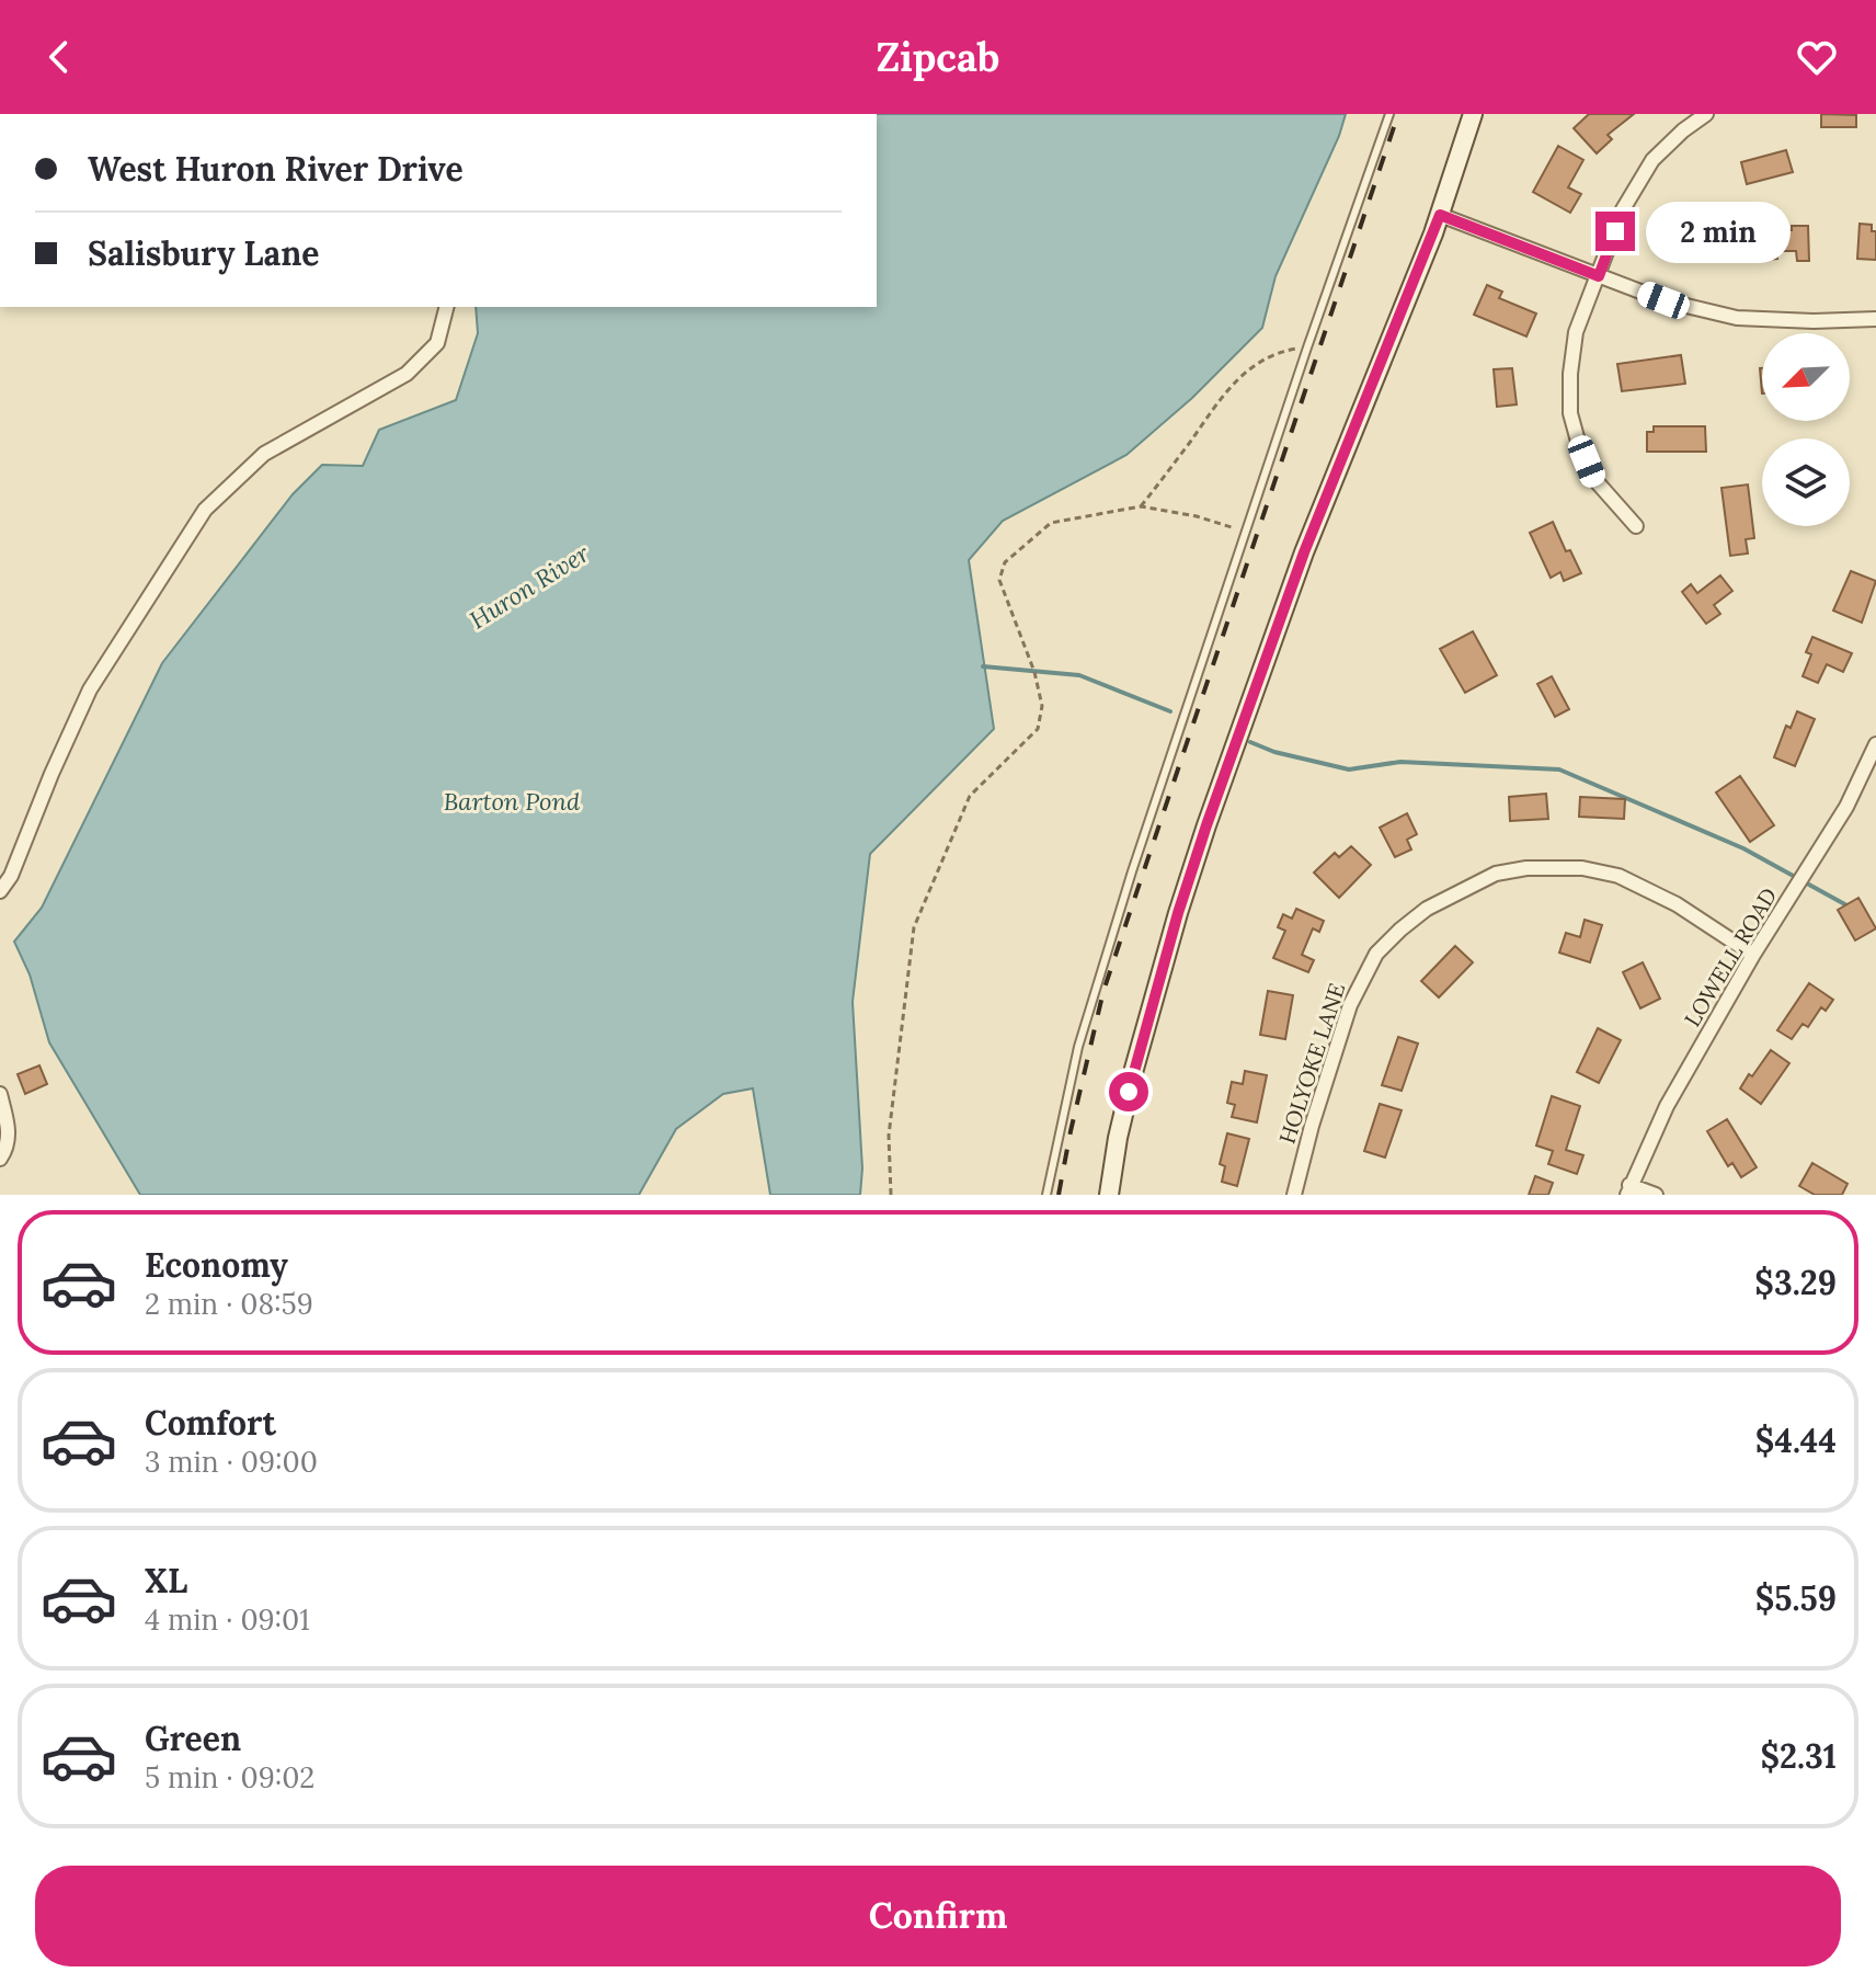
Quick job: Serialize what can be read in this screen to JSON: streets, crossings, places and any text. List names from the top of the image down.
{
  "streets": {
    "street": ["LOWELL ROAD", "HOLYOKE LANE"]
  },
  "crossings": [
    ["LOWELL ROAD", "HOLYOKE LANE"]
  ],
  "water": ["Huron River", "Barton Pond"],
  "north": "bottom left",
  "page": {
    "header": "Zipcab",
    "banner": ["West Huron River Drive", "Salisbury Lane"],
    "bubble": "2 min",
    "list": [
      {
        "name": "Economy",
        "note": "2 min · 08:59",
        "value": "$3.29"
      },
      {
        "name": "Comfort",
        "note": "3 min · 09:00",
        "value": "$4.44"
      },
      {
        "name": "XL",
        "note": "4 min · 09:01",
        "value": "$5.59"
      },
      {
        "name": "Green",
        "note": "5 min · 09:02",
        "value": "$2.31"
      }
    ],
    "buttons": "Confirm"
  }
}
